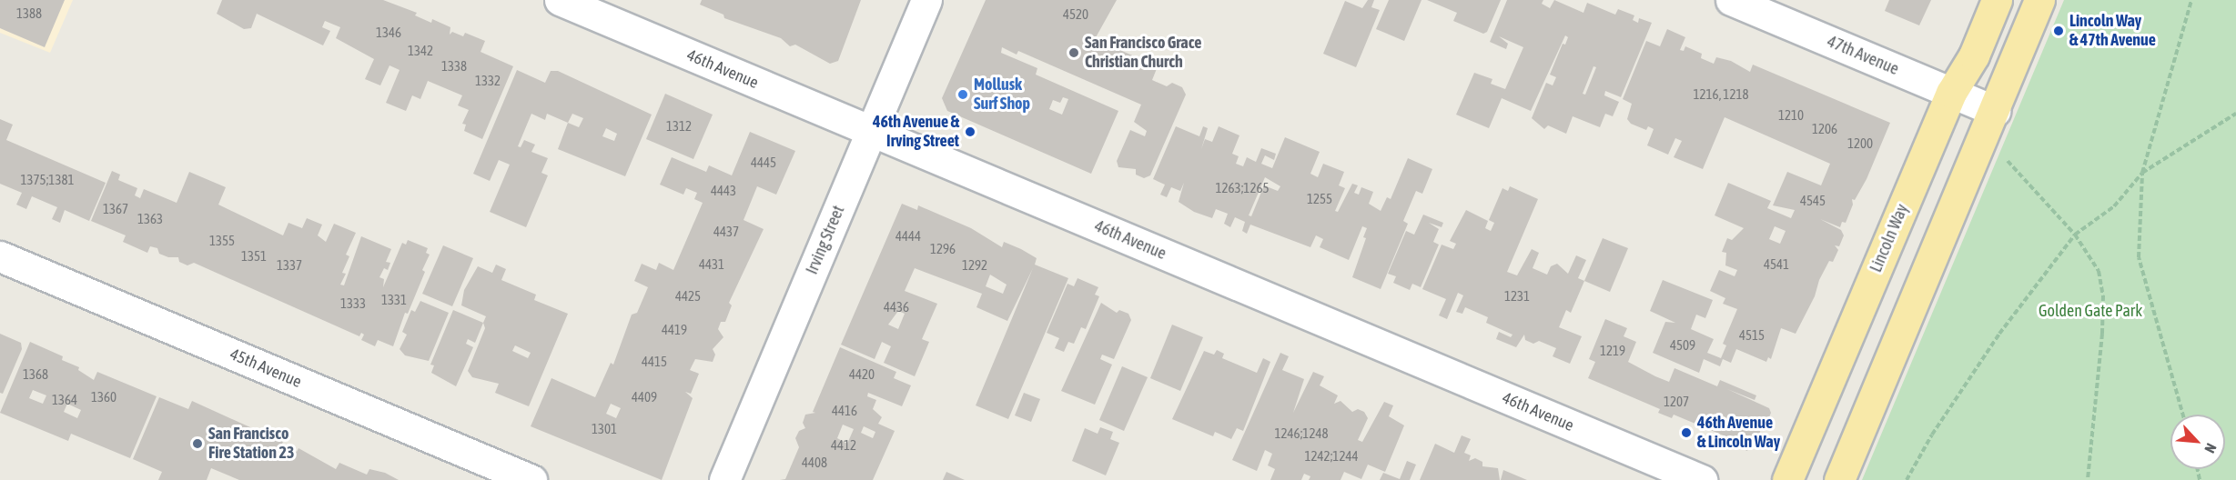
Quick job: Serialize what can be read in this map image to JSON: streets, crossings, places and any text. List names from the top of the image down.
{
  "streets": {
    "main road": ["Lincoln Way"],
    "street": [
      "47th Avenue",
      "46th Avenue",
      "Irving Street",
      "45th Avenue"
    ]
  },
  "crossings": [
    ["47th Avenue", "Lincoln Way"],
    ["46th Avenue", "Irving Street"]
  ],
  "parks": ["Golden Gate Park"],
  "places": [
    "Lincoln Way & 47th Avenue",
    "San Francisco Grace Christian Church",
    "Mollusk Surf Shop",
    "46th Avenue & Irving Street",
    "46th Avenue & Lincoln Way",
    "San Francisco Fire Station 23"
  ],
  "house_numbers": [
    "1388",
    "4520",
    "1346",
    "1342",
    "1338",
    "1332",
    "1216, 1218",
    "1210",
    "1312",
    "1206",
    "1200",
    "4445",
    "1375;1381",
    "1263;1265",
    "4443",
    "1255",
    "4545",
    "1367",
    "1363",
    "4437",
    "4444",
    "1355",
    "1296",
    "1351",
    "4431",
    "4541",
    "1337",
    "1292",
    "4425",
    "1231",
    "1331",
    "1333",
    "4436",
    "4419",
    "4515",
    "4509",
    "1219",
    "4415",
    "1368",
    "4420",
    "1360",
    "4409",
    "1364",
    "1207",
    "4416",
    "1301",
    "1246;1248",
    "4412",
    "1242;1244",
    "4408"
  ],
  "north": "bottom right"
}
